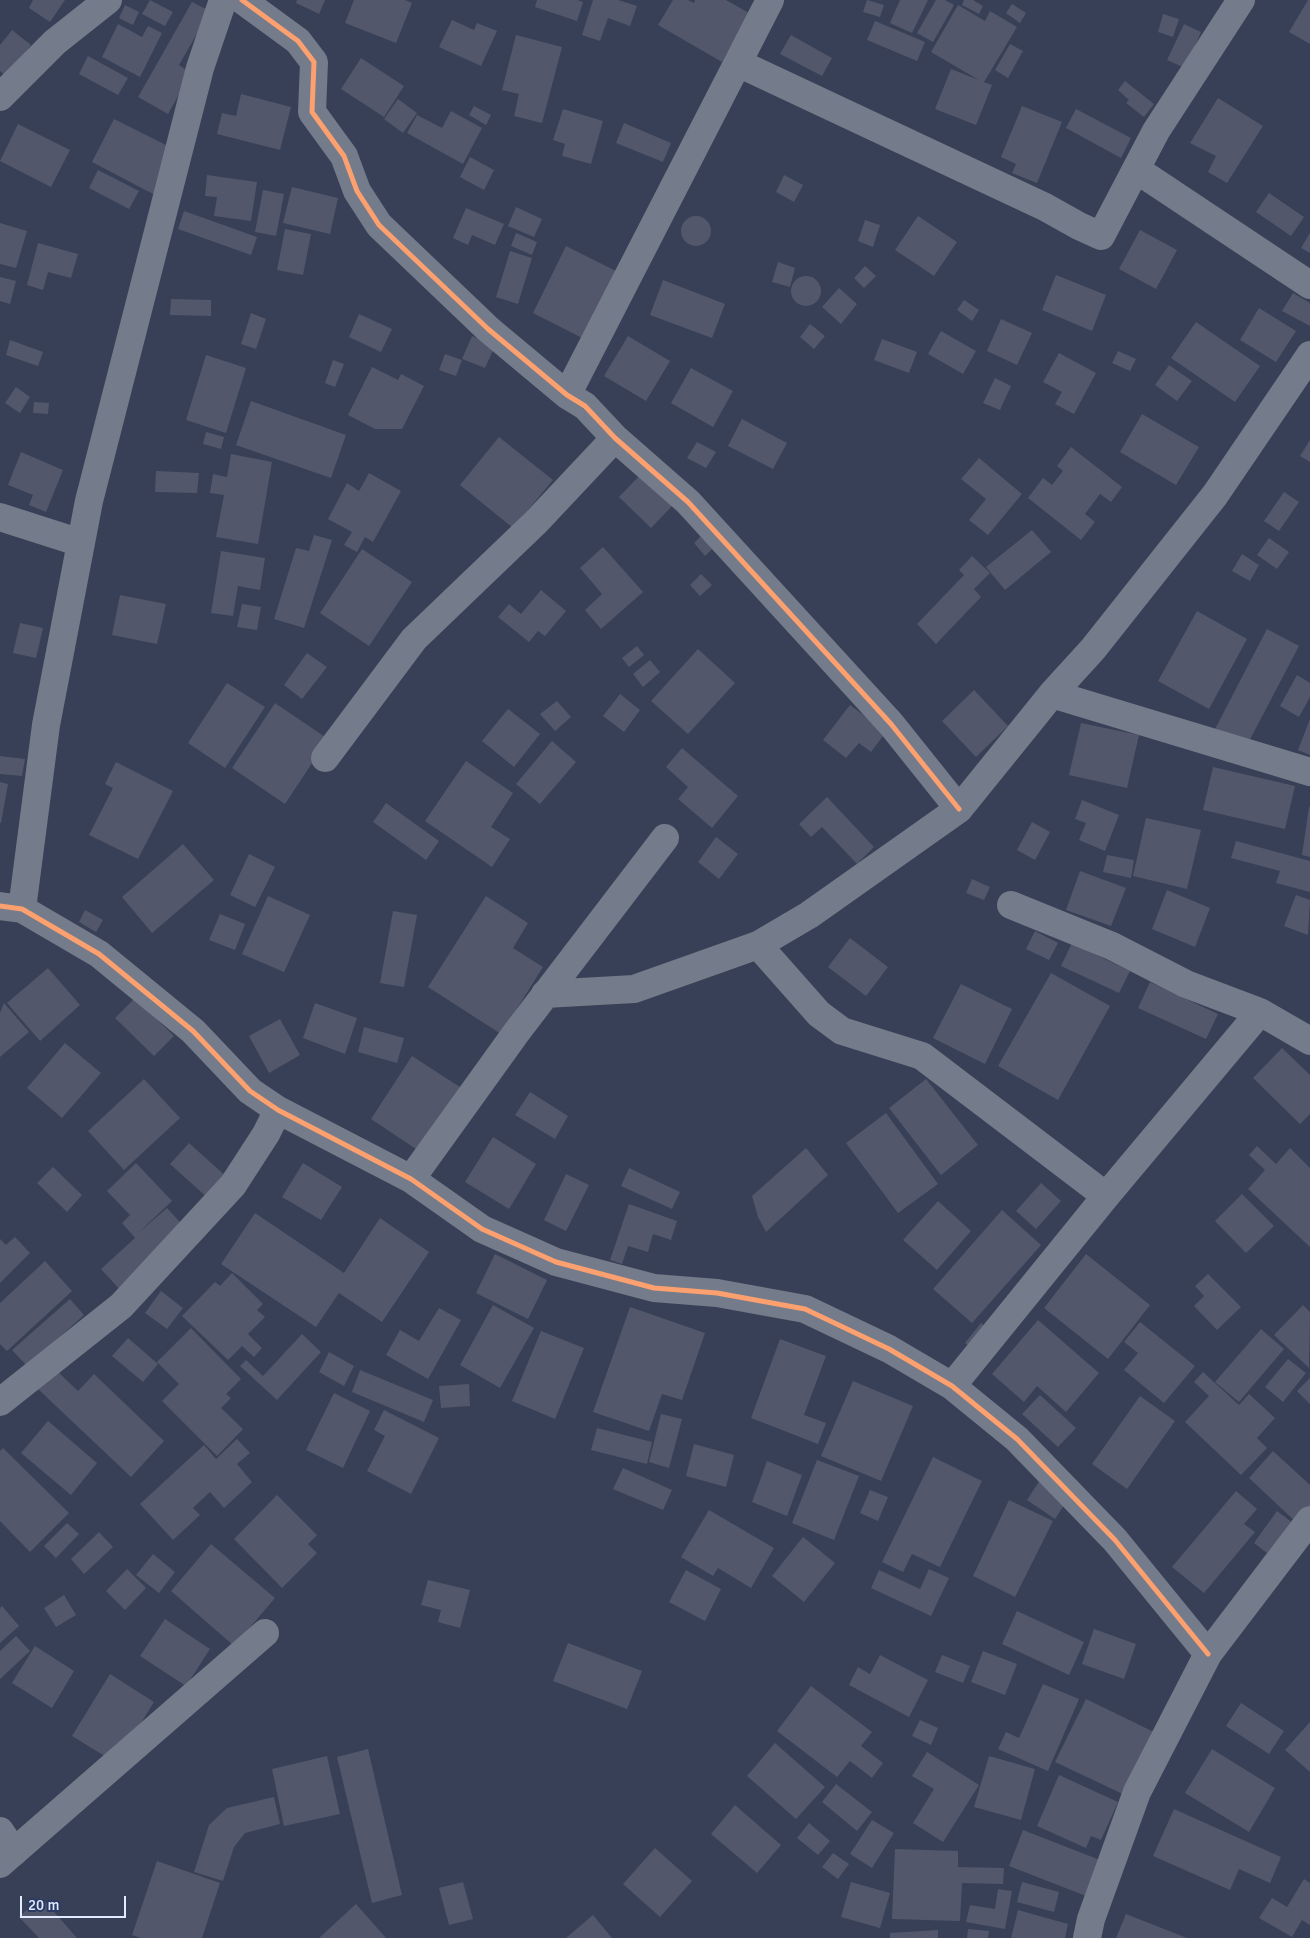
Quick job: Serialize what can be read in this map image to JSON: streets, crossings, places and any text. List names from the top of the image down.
{
  "scale_bar": "20 m"
}
